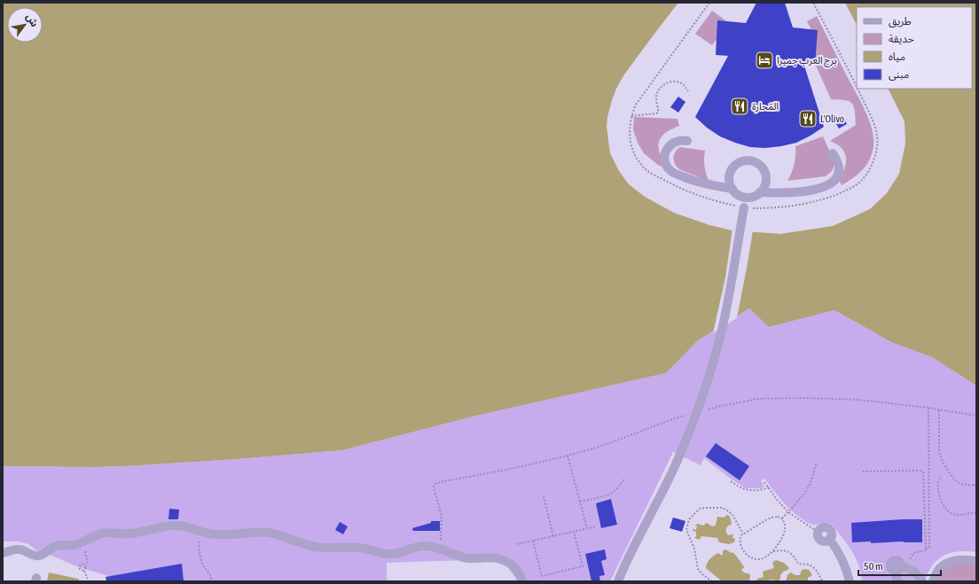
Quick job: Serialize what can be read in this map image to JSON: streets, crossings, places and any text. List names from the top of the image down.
{
  "places": {
    "hotel": ["برج العرب جميرا"],
    "restaurant": ["المَحارة", "L'Olivo"]
  },
  "legend": [
    "طريق",
    "حديقة",
    "مياه",
    "مبنى"
  ],
  "scale_bar": "50 m",
  "north": "top right"
}
